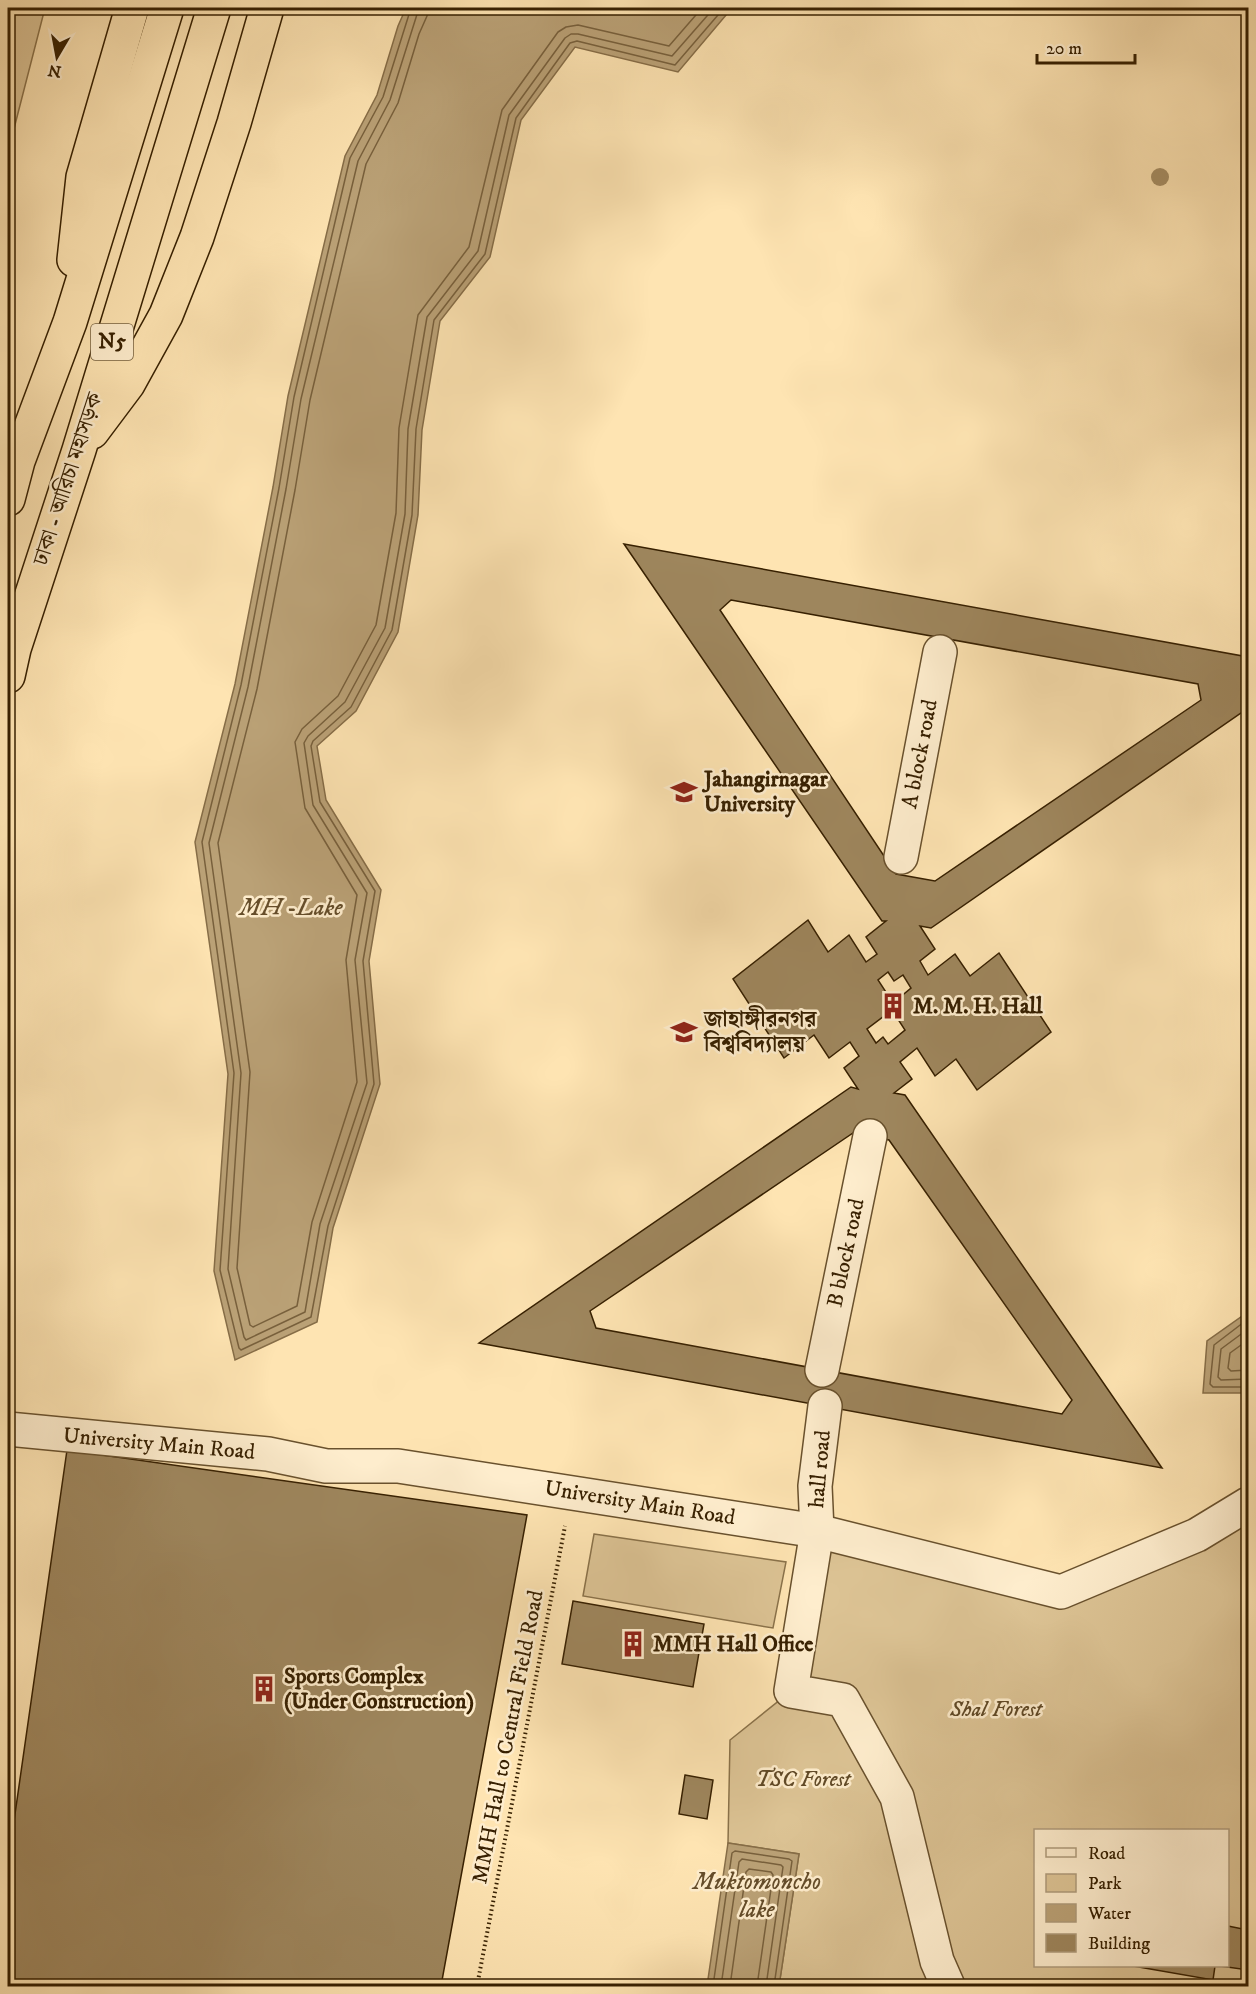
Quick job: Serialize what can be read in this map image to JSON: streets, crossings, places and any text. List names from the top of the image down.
{
  "streets": {
    "highway": ["N5", "ঢাকা - আরিচা মহাসড়ক"],
    "street": [
      "A block road",
      "B block road",
      "University Main Road",
      "hall road"
    ],
    "path": ["MMH Hall to Central Field Road"]
  },
  "crossings": [
    ["University Main Road", "hall road"],
    ["University Main Road", "MMH Hall to Central Field Road"]
  ],
  "water": ["MH -Lake", "Muktomoncho lake"],
  "parks": ["Shal Forest", "TSC Forest"],
  "places": {
    "school or university": ["Jahangirnagar University", "জাহাঙ্গীরনগর বিশ্ববিদ্যালয়"],
    "building": ["M. M. H. Hall", "MMH Hall Office", "Sports Complex (Under Construction)"]
  },
  "legend": [
    "Road",
    "Park",
    "Water",
    "Building"
  ],
  "scale_bar": "20 m",
  "north": "bottom"
}
